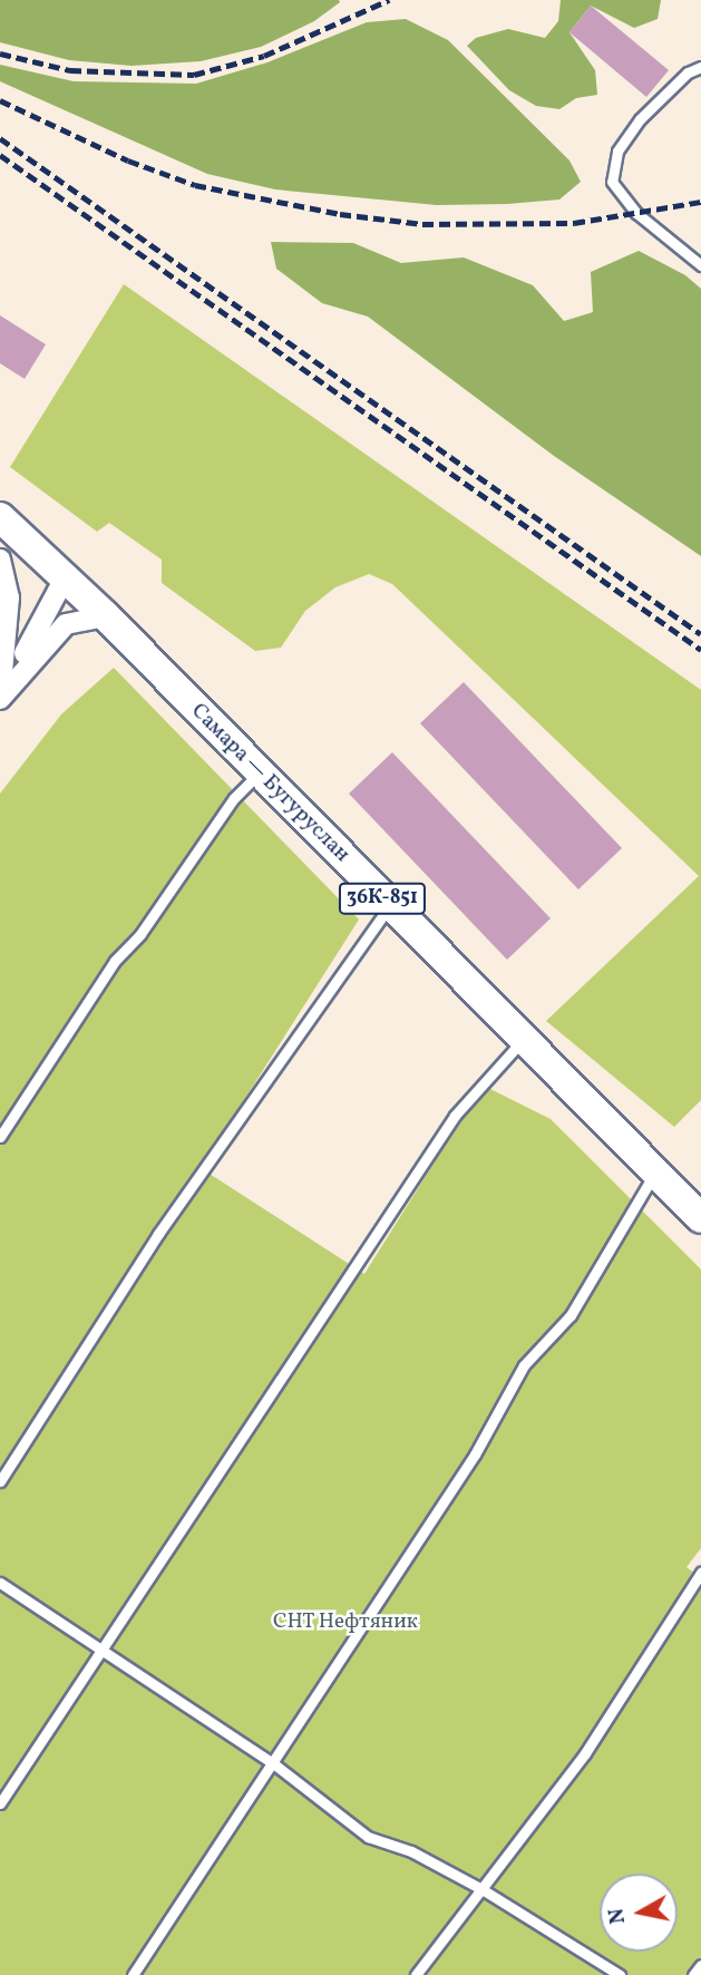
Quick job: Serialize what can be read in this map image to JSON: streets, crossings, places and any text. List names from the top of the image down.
{
  "streets": {
    "main road": ["Самара — Бугуруслан", "36К-851"]
  },
  "parks": ["СНТ Нефтяник"],
  "north": "left"
}
